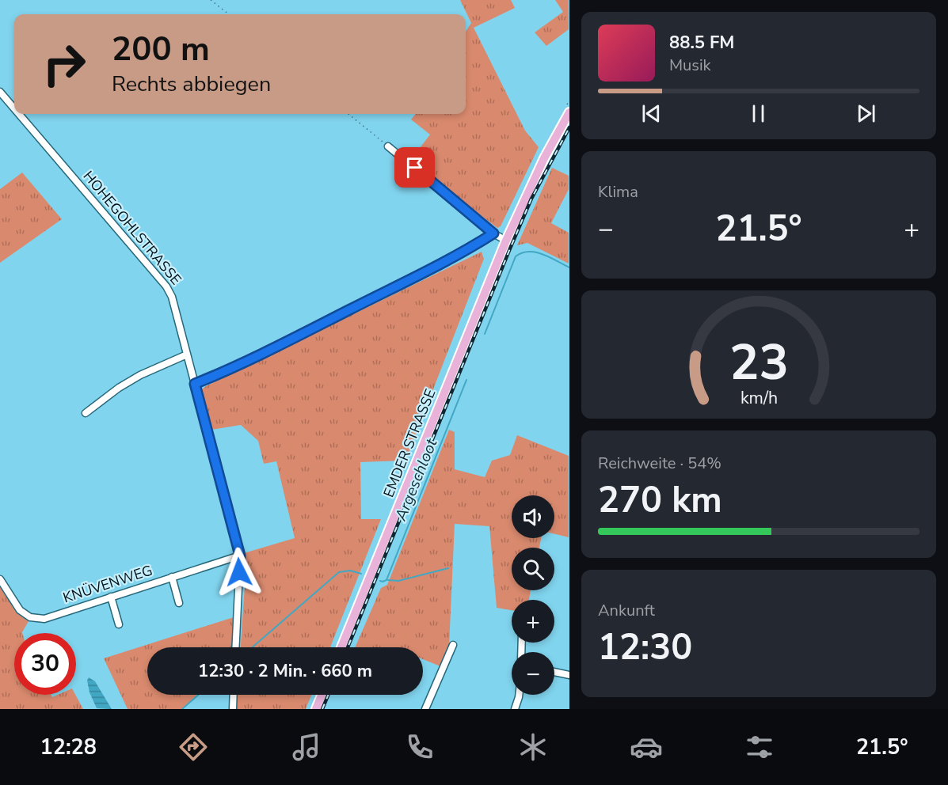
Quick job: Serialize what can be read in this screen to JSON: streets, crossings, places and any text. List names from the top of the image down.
{
  "streets": {
    "main road": ["EMDER STRASSE"],
    "street": ["HOHEGOHLSTRASSE", "KNÜVENWEG"]
  },
  "crossings": [
    ["HOHEGOHLSTRASSE", "KNÜVENWEG"]
  ],
  "water": ["Argeschloot"],
  "page": {
    "turn": ["200 m", "Rechts abbiegen"],
    "song": ["88.5 FM", "Musik"],
    "tile": [
      "Klima",
      ["Reichweite · 54%", "270 km"],
      ["Ankunft", "12:30"]
    ],
    "heat": ["−", "21.5°", "+"],
    "map_buttons": ["+", "−"],
    "limit": "30",
    "trip": "12:30 · 2 Min. · 660 m",
    "tabs": ["12:28", "21.5°"],
    "gauge": ["23", "km/h"]
  }
}
